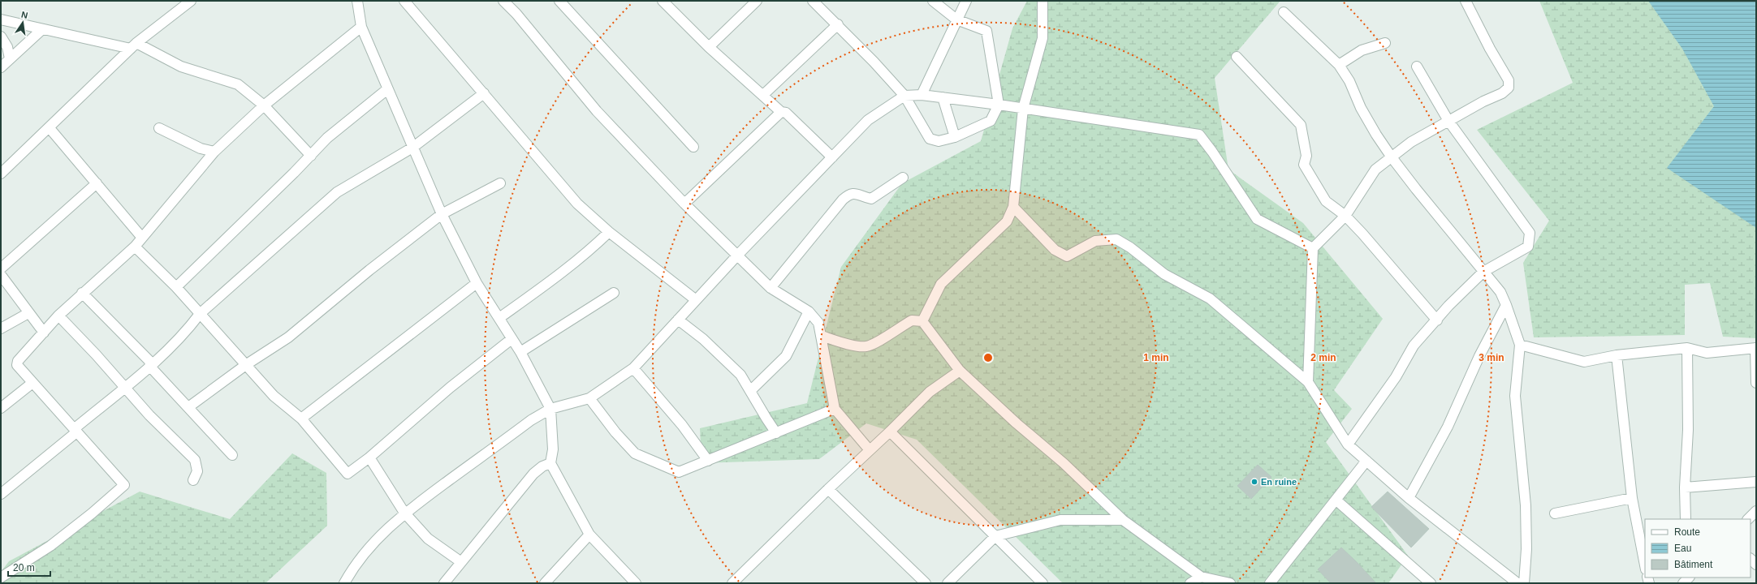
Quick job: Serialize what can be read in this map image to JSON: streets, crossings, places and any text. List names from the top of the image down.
{
  "places": ["En ruine"],
  "legend": ["Route", "Eau", "Bâtiment"],
  "scale_bar": "20 m",
  "north": "top",
  "rings": ["1 min", "2 min", "3 min"]
}
